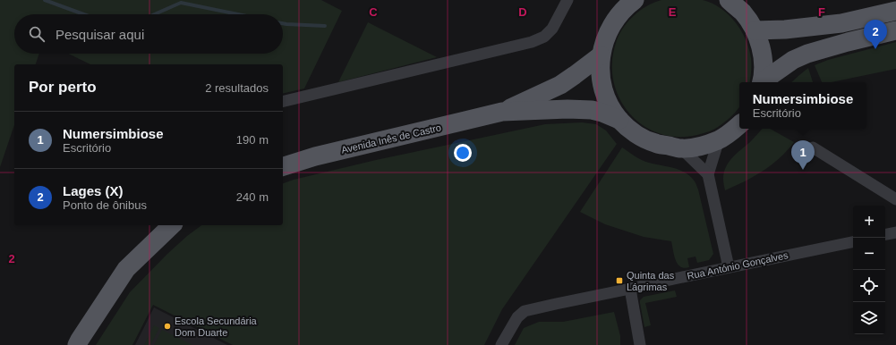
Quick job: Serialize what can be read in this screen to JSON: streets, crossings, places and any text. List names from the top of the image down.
{
  "streets": {
    "main road": ["Avenida Inês de Castro"],
    "street": ["Rua António Gonçalves"]
  },
  "places": {
    "transit": ["Quinta das Lágrimas"],
    "other": ["Escola Secundária Dom Duarte"]
  },
  "page": {
    "search": "Pesquisar aqui",
    "pins": ["2", "1"],
    "heading": ["Por perto", "2 resultados"],
    "popup": ["Numersimbiose", "Escritório"],
    "list": [
      {
        "mark": "1",
        "name": "Numersimbiose",
        "note": "Escritório",
        "value": "190 m"
      },
      {
        "mark": "2",
        "name": "Lages (X)",
        "note": "Ponto de ônibus",
        "value": "240 m"
      }
    ],
    "map_buttons": ["+", "−"]
  },
  "grid": {
    "columns": [
      "C",
      "D",
      "E",
      "F"
    ],
    "rows": ["2"]
  }
}
